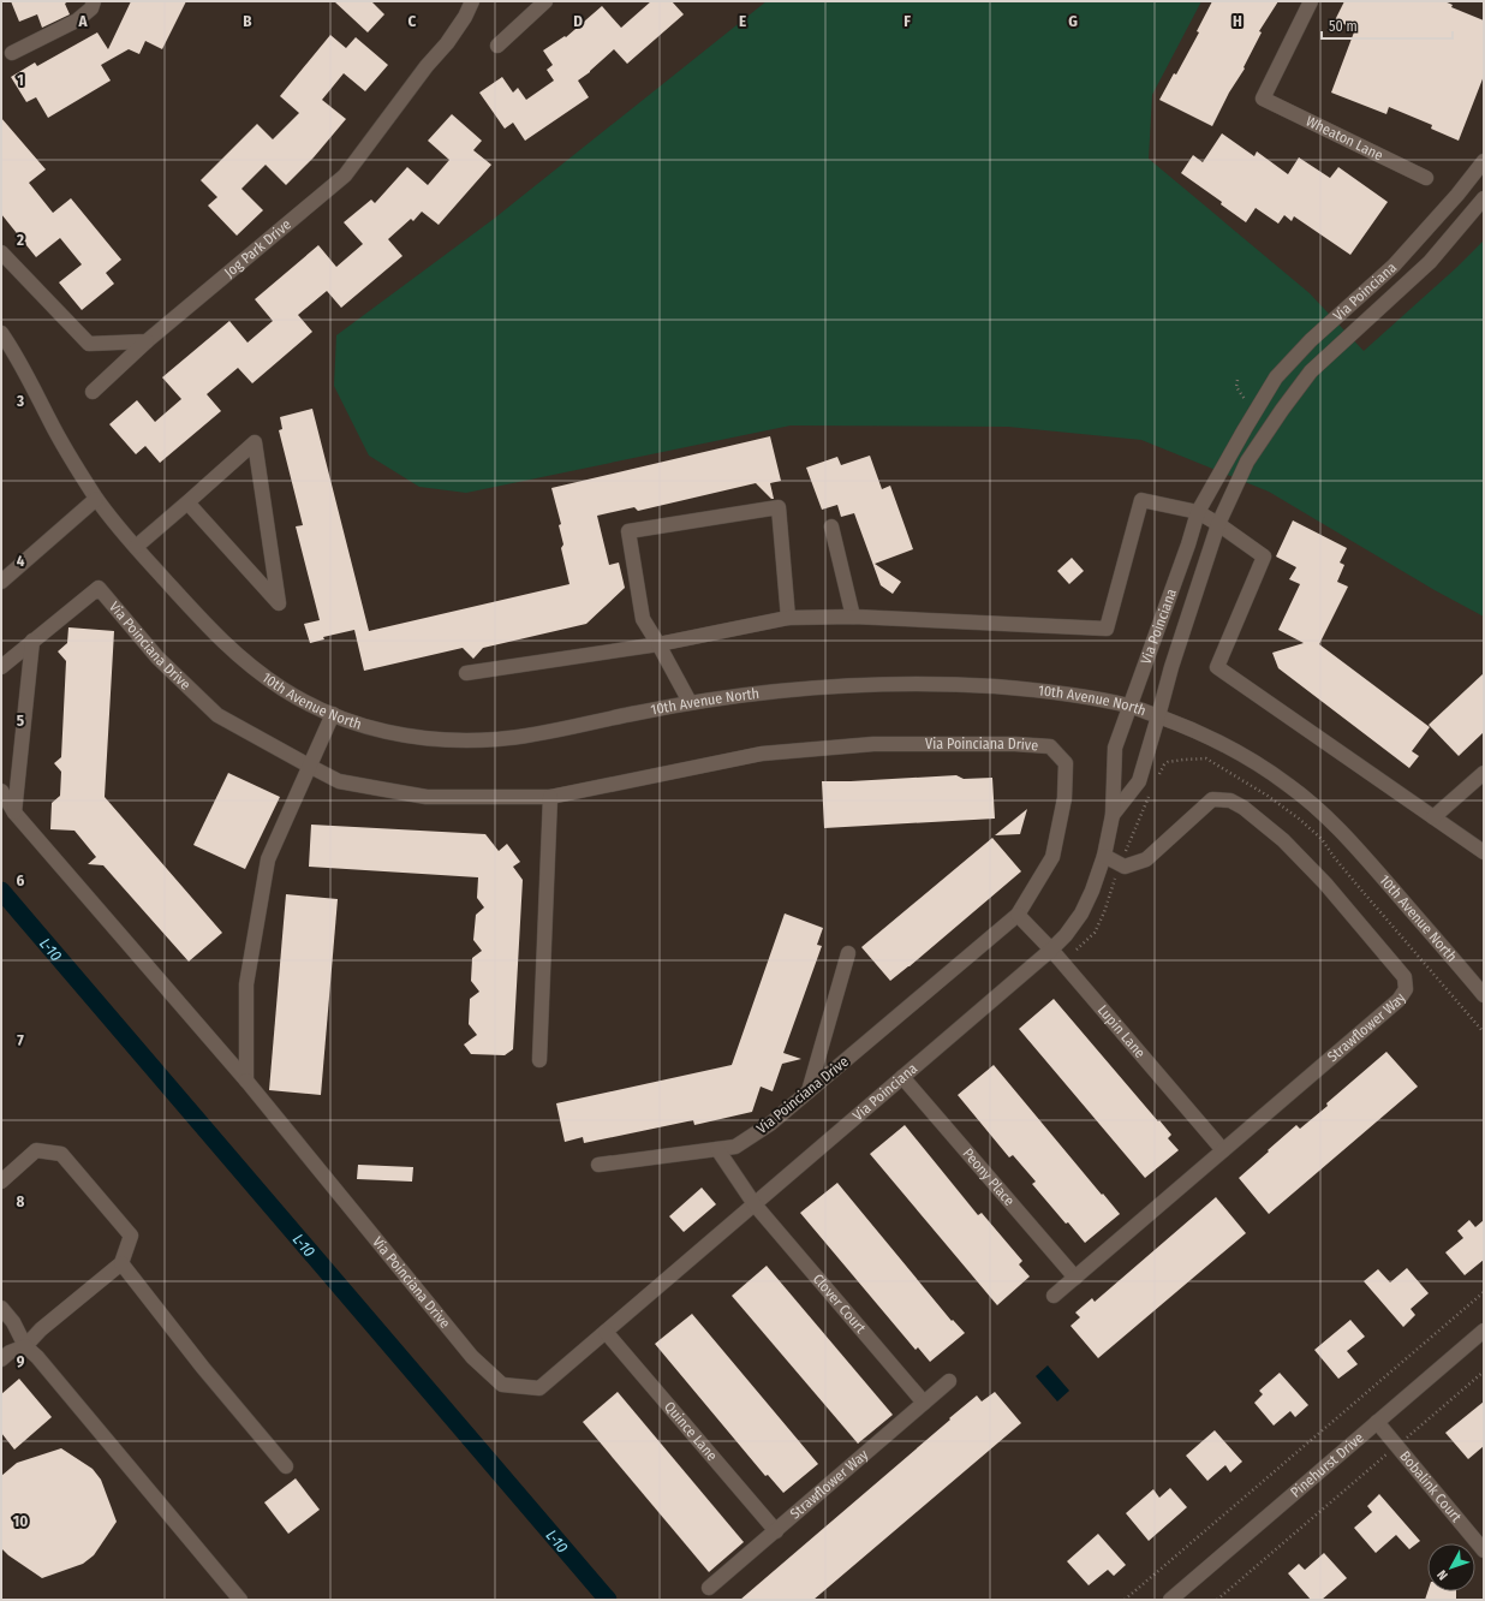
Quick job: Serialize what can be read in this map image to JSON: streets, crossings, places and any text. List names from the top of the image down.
{
  "streets": {
    "street": [
      "Wheaton Lane",
      "Jog Park Drive",
      "Via Poinciana",
      "Via Poinciana Drive",
      "10th Avenue North",
      "Strawflower Way",
      "Lupin Lane",
      "Peony Place",
      "Clover Court",
      "Quince Lane",
      "Pinehurst Drive",
      "Bobalink Court"
    ]
  },
  "crossings": [
    ["Via Poinciana", "Via Poinciana Drive"],
    ["Via Poinciana", "10th Avenue North"],
    ["Via Poinciana", "Lupin Lane"],
    ["Via Poinciana", "Peony Place"],
    ["Via Poinciana", "Clover Court"],
    ["Via Poinciana", "Quince Lane"],
    ["Via Poinciana Drive", "Lupin Lane"],
    ["Via Poinciana Drive", "Quince Lane"],
    ["Strawflower Way", "Lupin Lane"],
    ["Strawflower Way", "Peony Place"],
    ["Strawflower Way", "Clover Court"],
    ["Strawflower Way", "Quince Lane"],
    ["Pinehurst Drive", "Bobalink Court"]
  ],
  "water": ["L-10"],
  "scale_bar": "50 m",
  "north": "bottom left",
  "grid": {
    "columns": [
      "A",
      "B",
      "C",
      "D",
      "E",
      "F",
      "G",
      "H"
    ],
    "rows": [
      "1",
      "2",
      "3",
      "4",
      "5",
      "6",
      "7",
      "8",
      "9",
      "10"
    ]
  }
}
